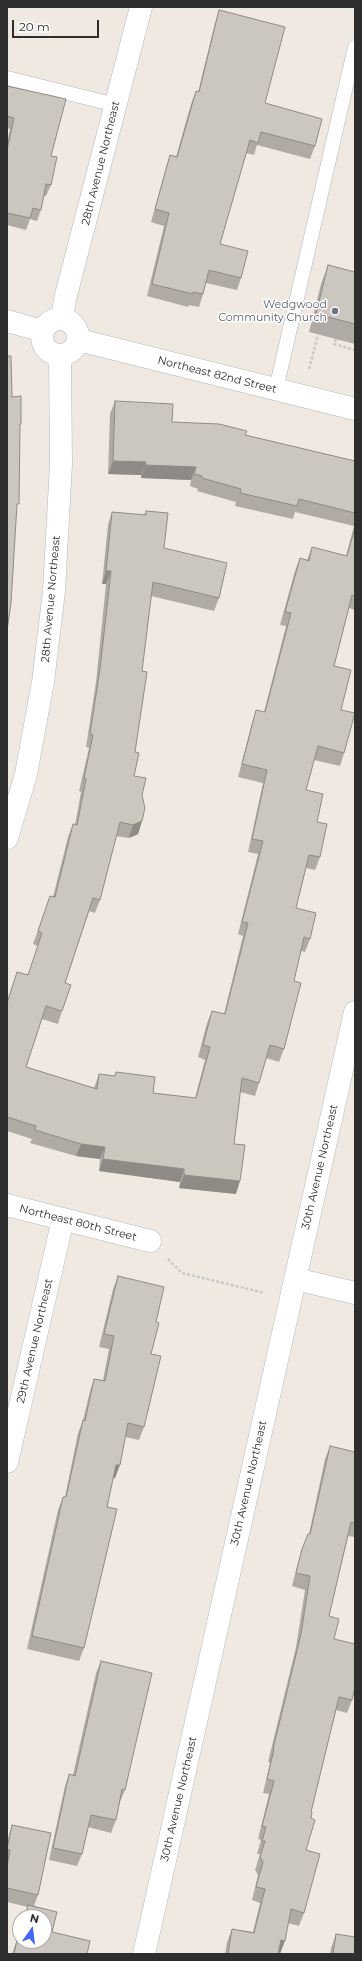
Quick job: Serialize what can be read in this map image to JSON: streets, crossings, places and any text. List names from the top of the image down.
{
  "streets": {
    "street": [
      "28th Avenue Northeast",
      "Northeast 82nd Street",
      "30th Avenue Northeast",
      "Northeast 80th Street",
      "29th Avenue Northeast"
    ]
  },
  "crossings": [
    ["28th Avenue Northeast", "Northeast 82nd Street"],
    ["Northeast 80th Street", "29th Avenue Northeast"]
  ],
  "places": ["Wedgwood Community Church"],
  "scale_bar": "20 m",
  "north": "top"
}
